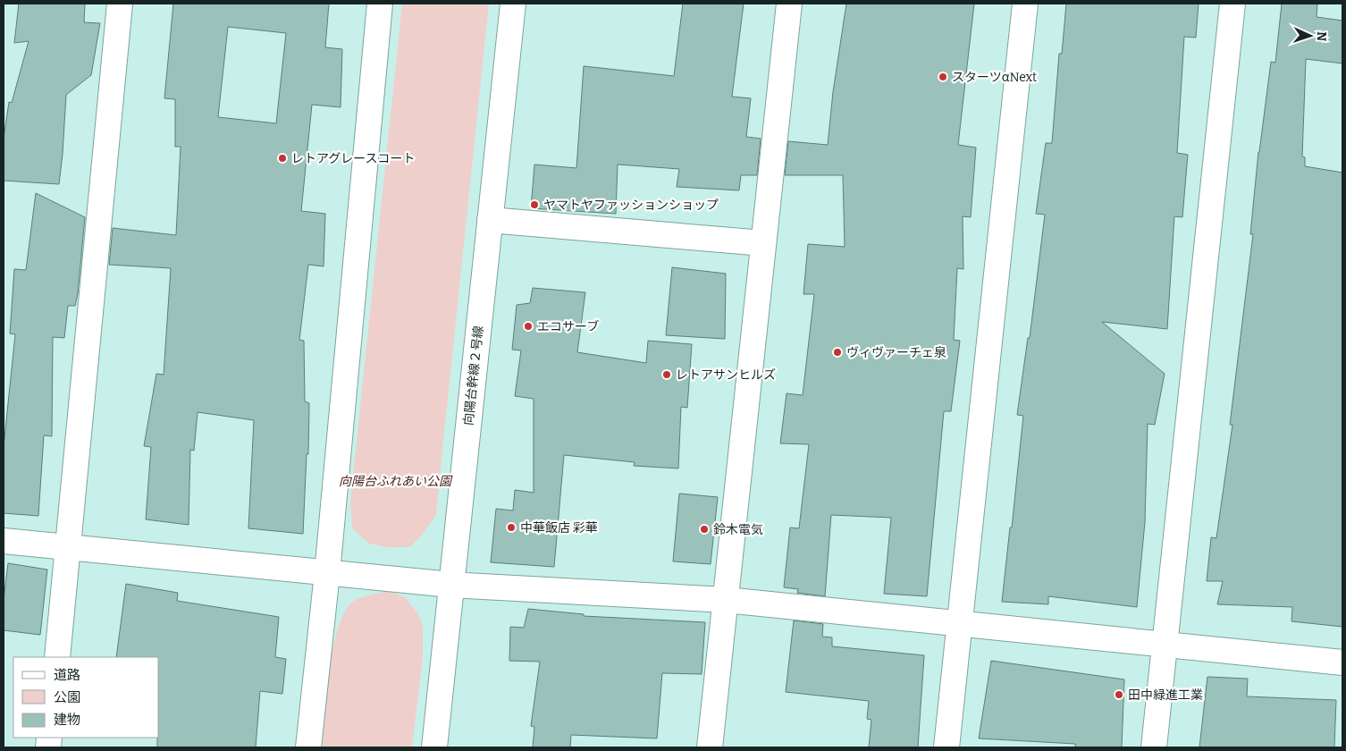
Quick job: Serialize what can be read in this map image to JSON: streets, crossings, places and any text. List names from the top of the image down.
{
  "streets": {
    "street": ["向陽台幹線２号線"]
  },
  "parks": ["向陽台ふれあい公園"],
  "places": [
    "スターツαNext",
    "レトアグレースコート",
    "ヤマトヤファッションショップ",
    "エコサーブ",
    "ヴィヴァーチェ泉",
    "レトアサンヒルズ",
    "中華飯店 彩華",
    "鈴木電気",
    "田中緑進工業"
  ],
  "legend": ["道路", "公園", "建物"],
  "north": "right"
}
